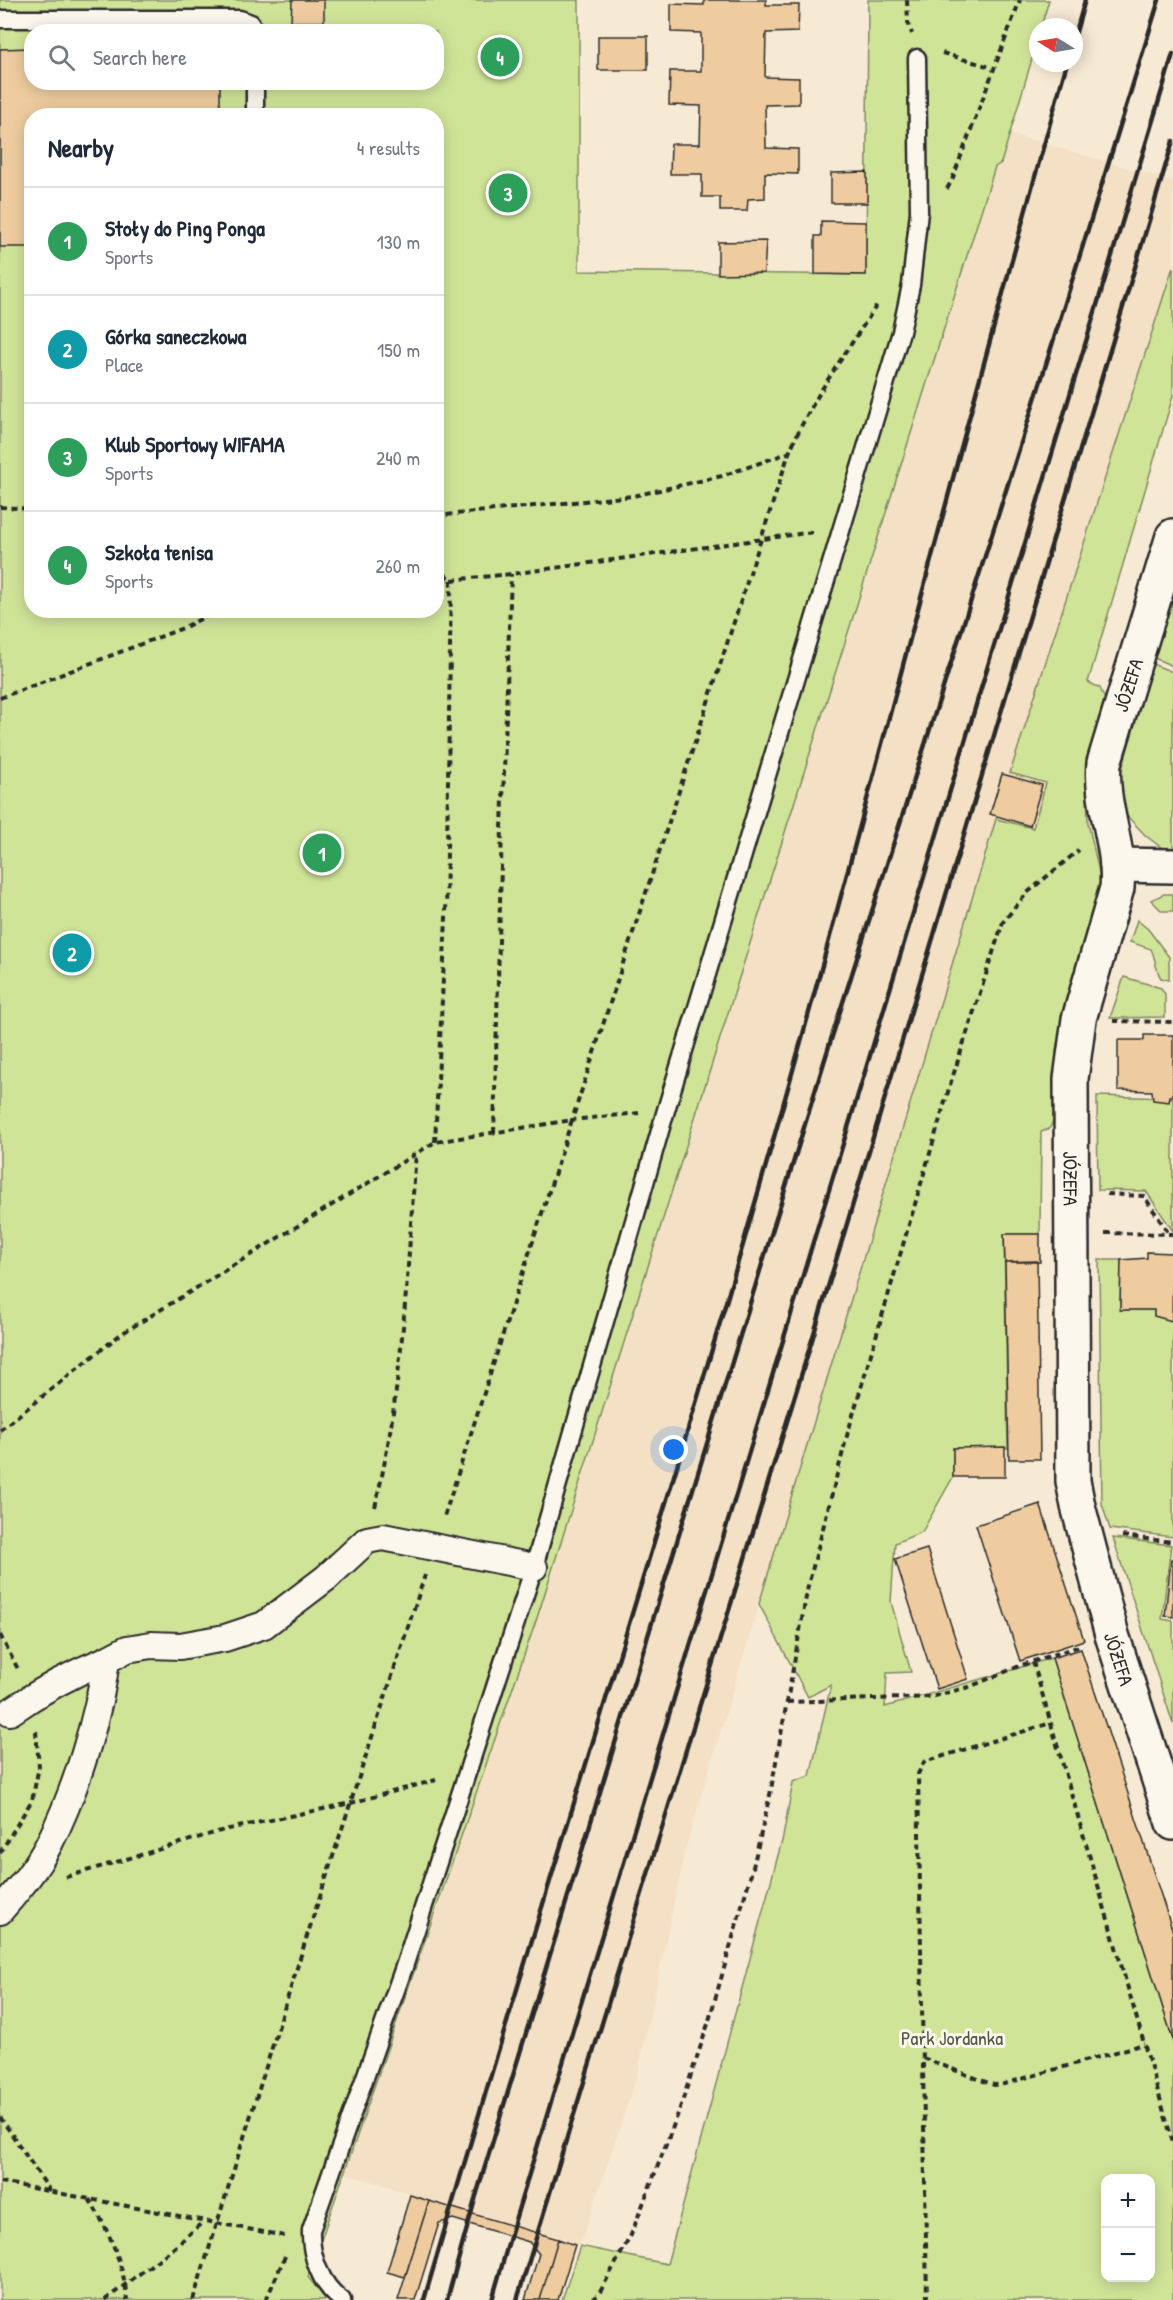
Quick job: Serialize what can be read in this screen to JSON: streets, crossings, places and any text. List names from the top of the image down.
{
  "streets": {
    "street": ["JÓZEFA"]
  },
  "parks": ["Park Jordanka"],
  "north": "left",
  "page": {
    "search": "Search here",
    "pins": [
      "4",
      "3",
      "1",
      "2"
    ],
    "heading": ["Nearby", "4 results"],
    "list": [
      {
        "mark": "1",
        "name": "Stoły do Ping Ponga",
        "note": "Sports",
        "value": "130 m"
      },
      {
        "mark": "2",
        "name": "Górka saneczkowa",
        "note": "Place",
        "value": "150 m"
      },
      {
        "mark": "3",
        "name": "Klub Sportowy WIFAMA",
        "note": "Sports",
        "value": "240 m"
      },
      {
        "mark": "4",
        "name": "Szkoła tenisa",
        "note": "Sports",
        "value": "260 m"
      }
    ],
    "map_buttons": ["+", "−"]
  }
}
